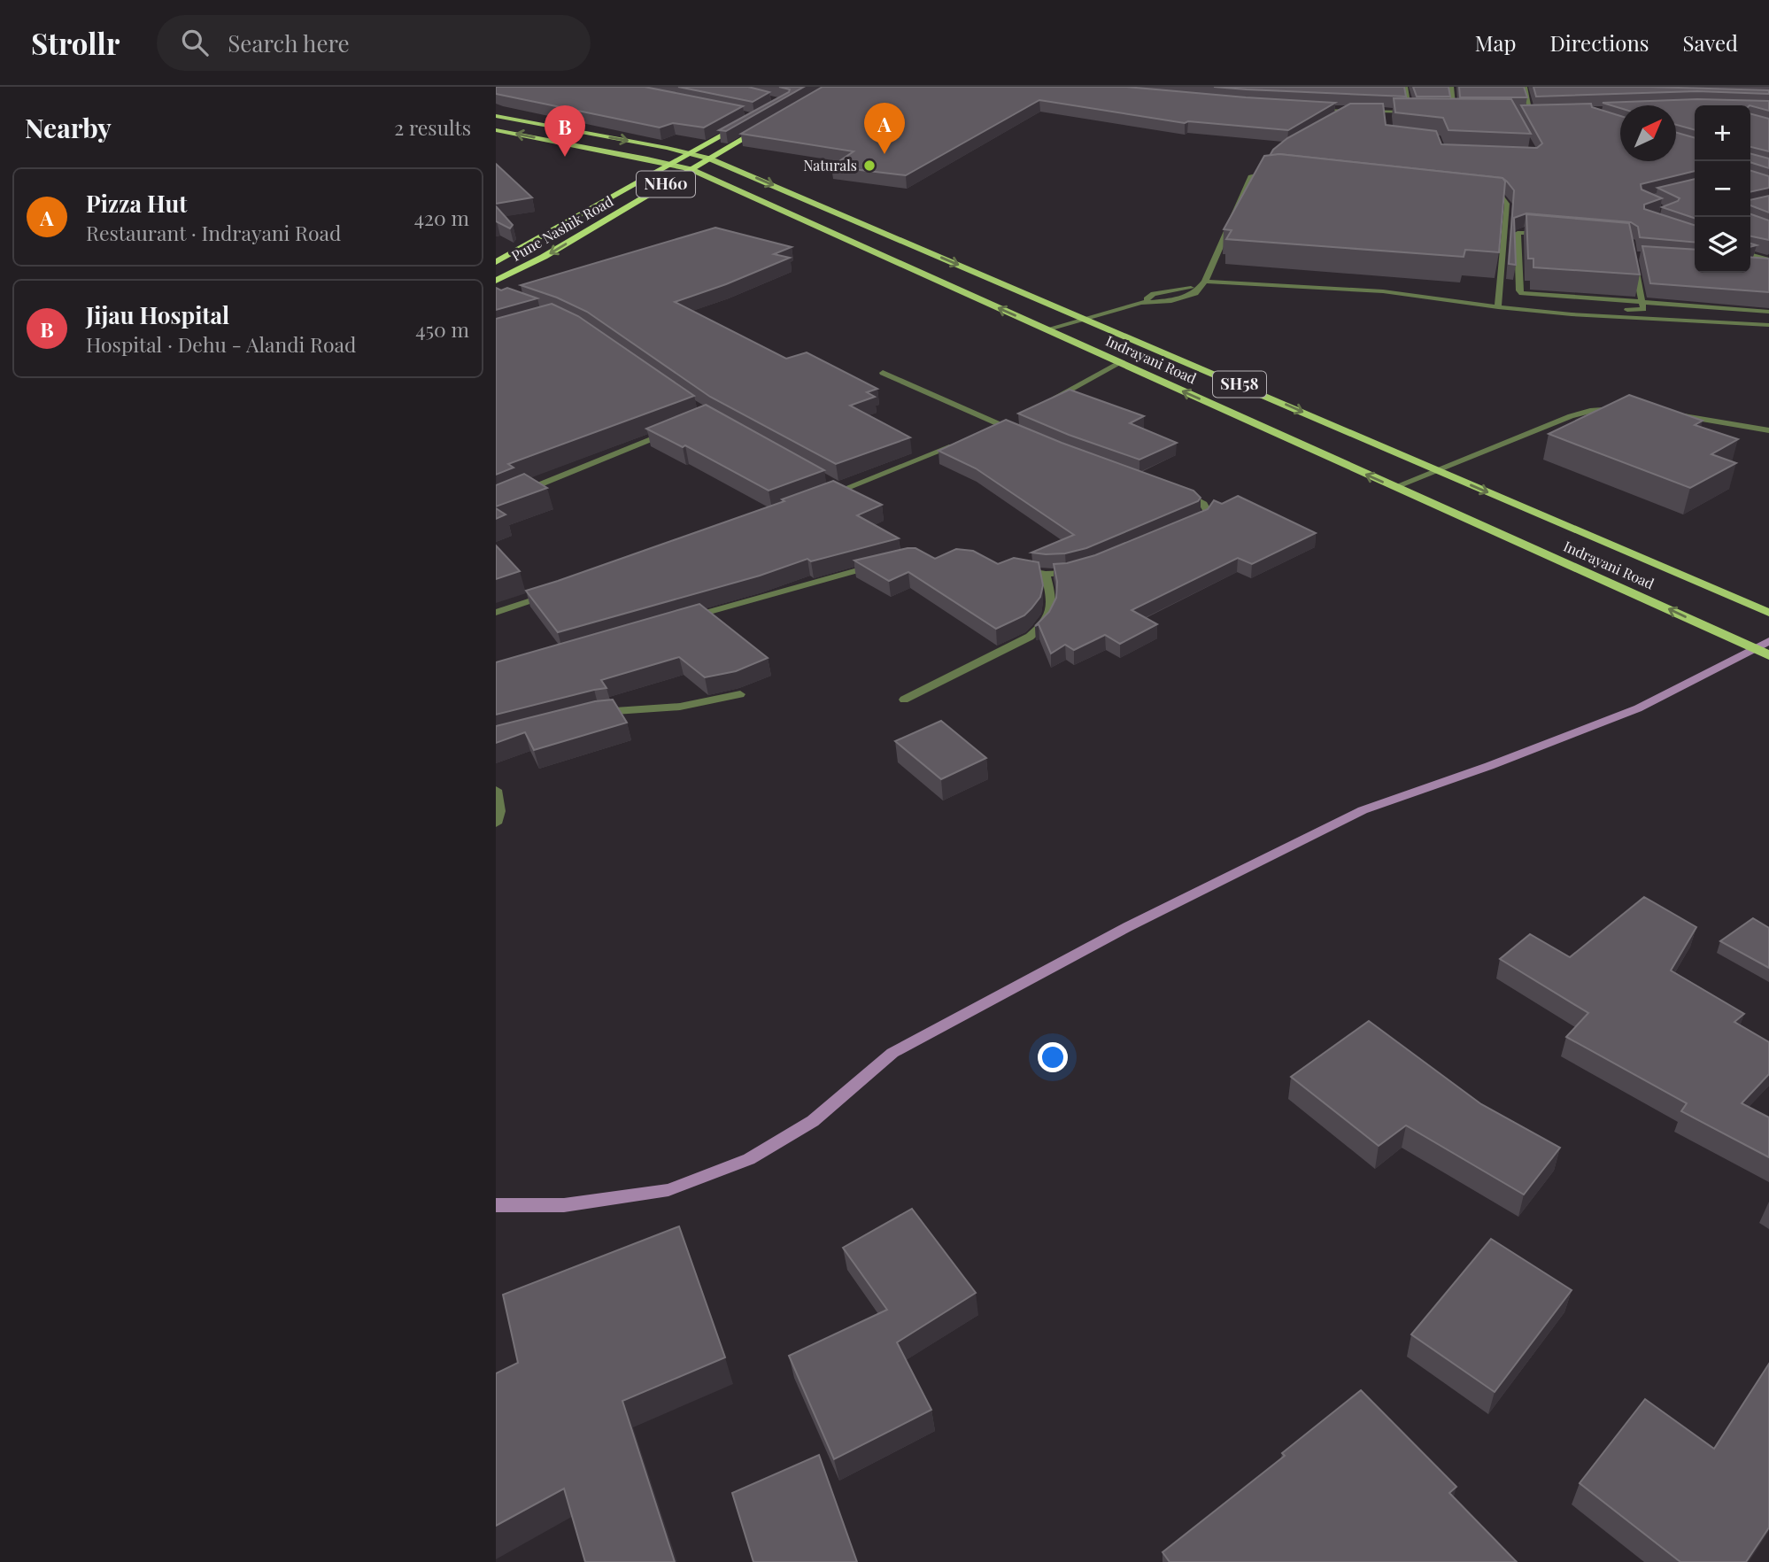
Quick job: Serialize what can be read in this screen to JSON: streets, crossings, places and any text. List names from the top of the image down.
{
  "streets": {
    "highway": ["NH60", "Pune Nashik Road"],
    "main road": ["Indrayani Road", "SH58"]
  },
  "crossings": [
    ["Pune Nashik Road", "Indrayani Road"]
  ],
  "places": ["Naturals"],
  "north": "top right",
  "page": {
    "header": "Strollr",
    "search": "Search here",
    "nav": ["Map", "Directions", "Saved"],
    "heading": ["Nearby", "2 results"],
    "pins": ["A", "B"],
    "map_buttons": ["+", "−"],
    "list": [
      {
        "mark": "A",
        "name": "Pizza Hut",
        "note": "Restaurant · Indrayani Road",
        "value": "420 m"
      },
      {
        "mark": "B",
        "name": "Jijau Hospital",
        "note": "Hospital · Dehu - Alandi Road",
        "value": "450 m"
      }
    ]
  }
}
